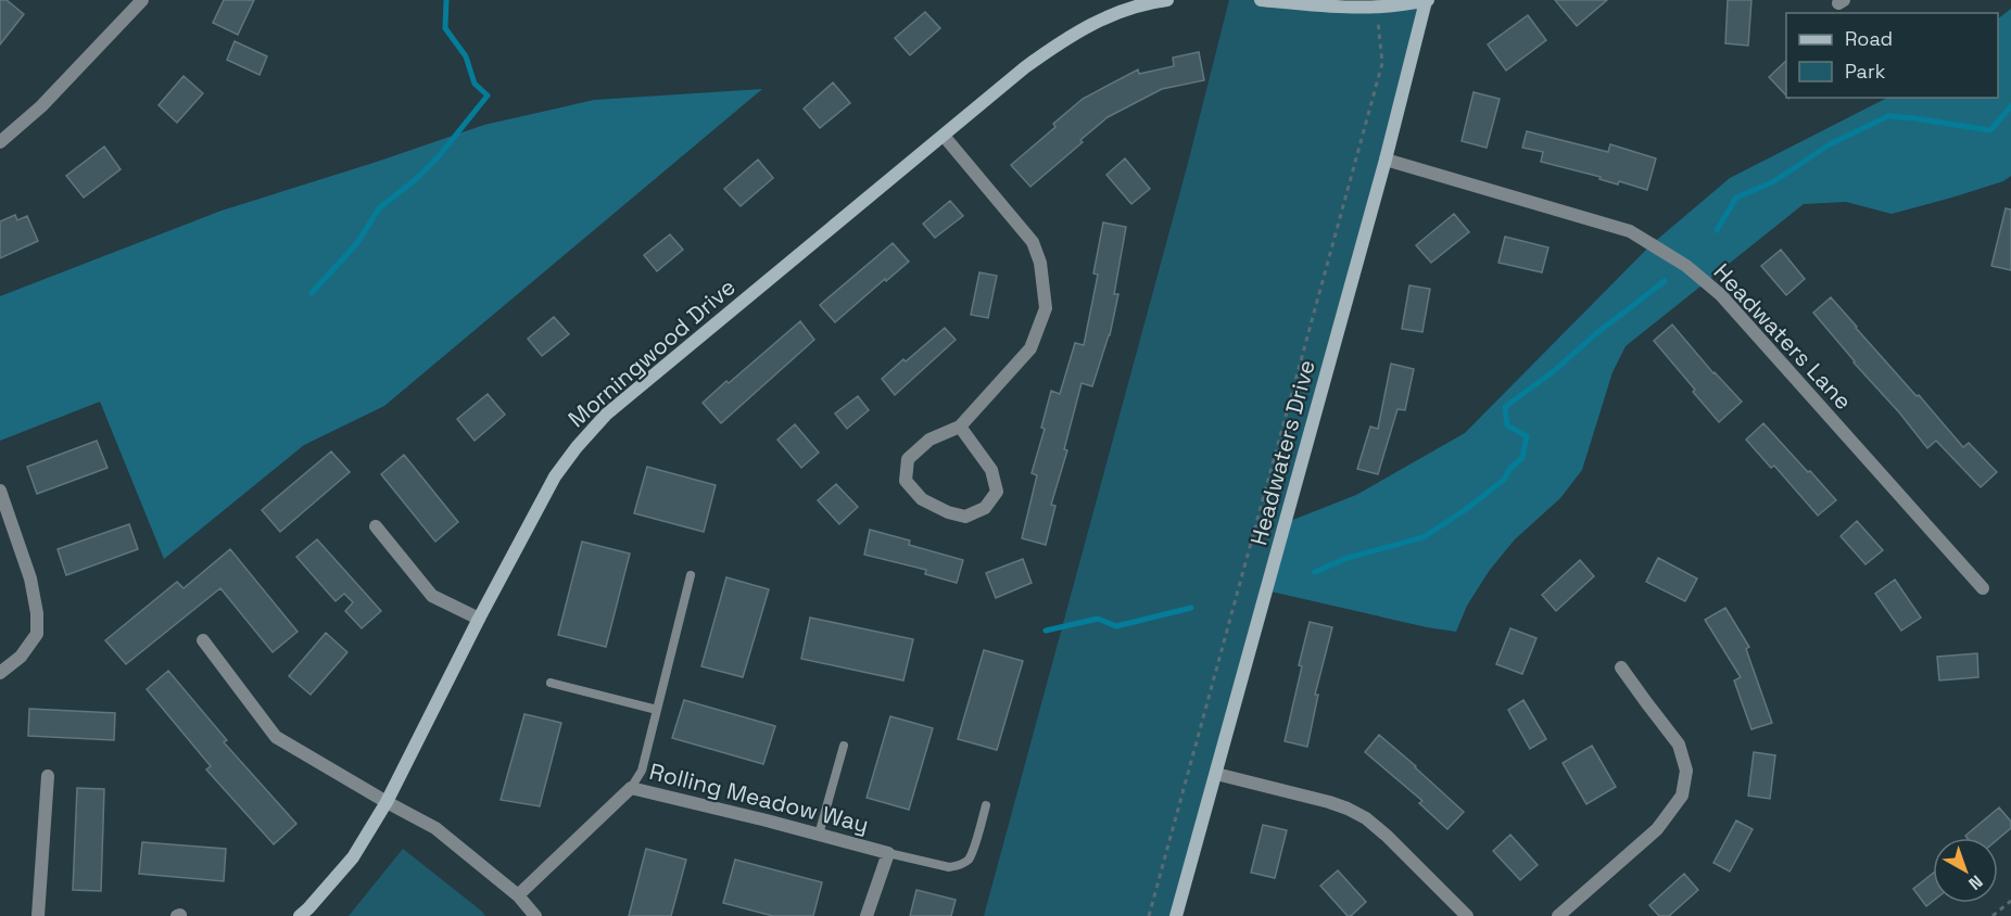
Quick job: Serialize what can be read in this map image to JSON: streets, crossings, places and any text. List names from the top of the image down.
{
  "streets": {
    "street": [
      "Headwaters Lane",
      "Morningwood Drive",
      "Headwaters Drive",
      "Rolling Meadow Way"
    ]
  },
  "crossings": [
    ["Headwaters Lane", "Headwaters Drive"]
  ],
  "legend": ["Road", "Park"],
  "north": "bottom right"
}
